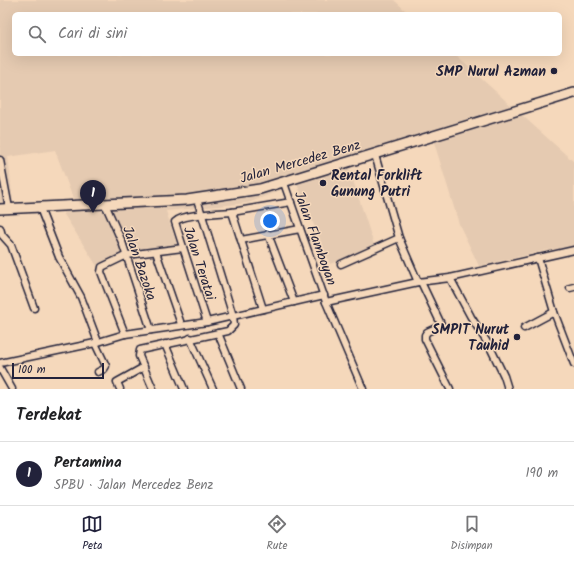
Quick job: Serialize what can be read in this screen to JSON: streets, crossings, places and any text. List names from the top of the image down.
{
  "streets": {
    "main road": ["Jalan Mercedez Benz"],
    "street": ["Jalan Flamboyan", "Jalan Bazoka", "Jalan Teratai"]
  },
  "crossings": [
    ["Jalan Mercedez Benz", "Jalan Flamboyan"],
    ["Jalan Mercedez Benz", "Jalan Bazoka"],
    ["Jalan Flamboyan", "Jalan Teratai"]
  ],
  "places": ["SMP Nurul Azman", "Rental Forklift Gunung Putri", "SMPIT Nurut Tauhid"],
  "scale_bar": "100 m",
  "page": {
    "search": "Cari di sini",
    "pins": "1",
    "scale": "100 m",
    "heading": "Terdekat",
    "list": [
      {
        "mark": "1",
        "name": "Pertamina",
        "note": "SPBU · Jalan Mercedez Benz",
        "value": "190 m"
      }
    ],
    "nav": ["Peta", "Rute", "Disimpan"]
  }
}
